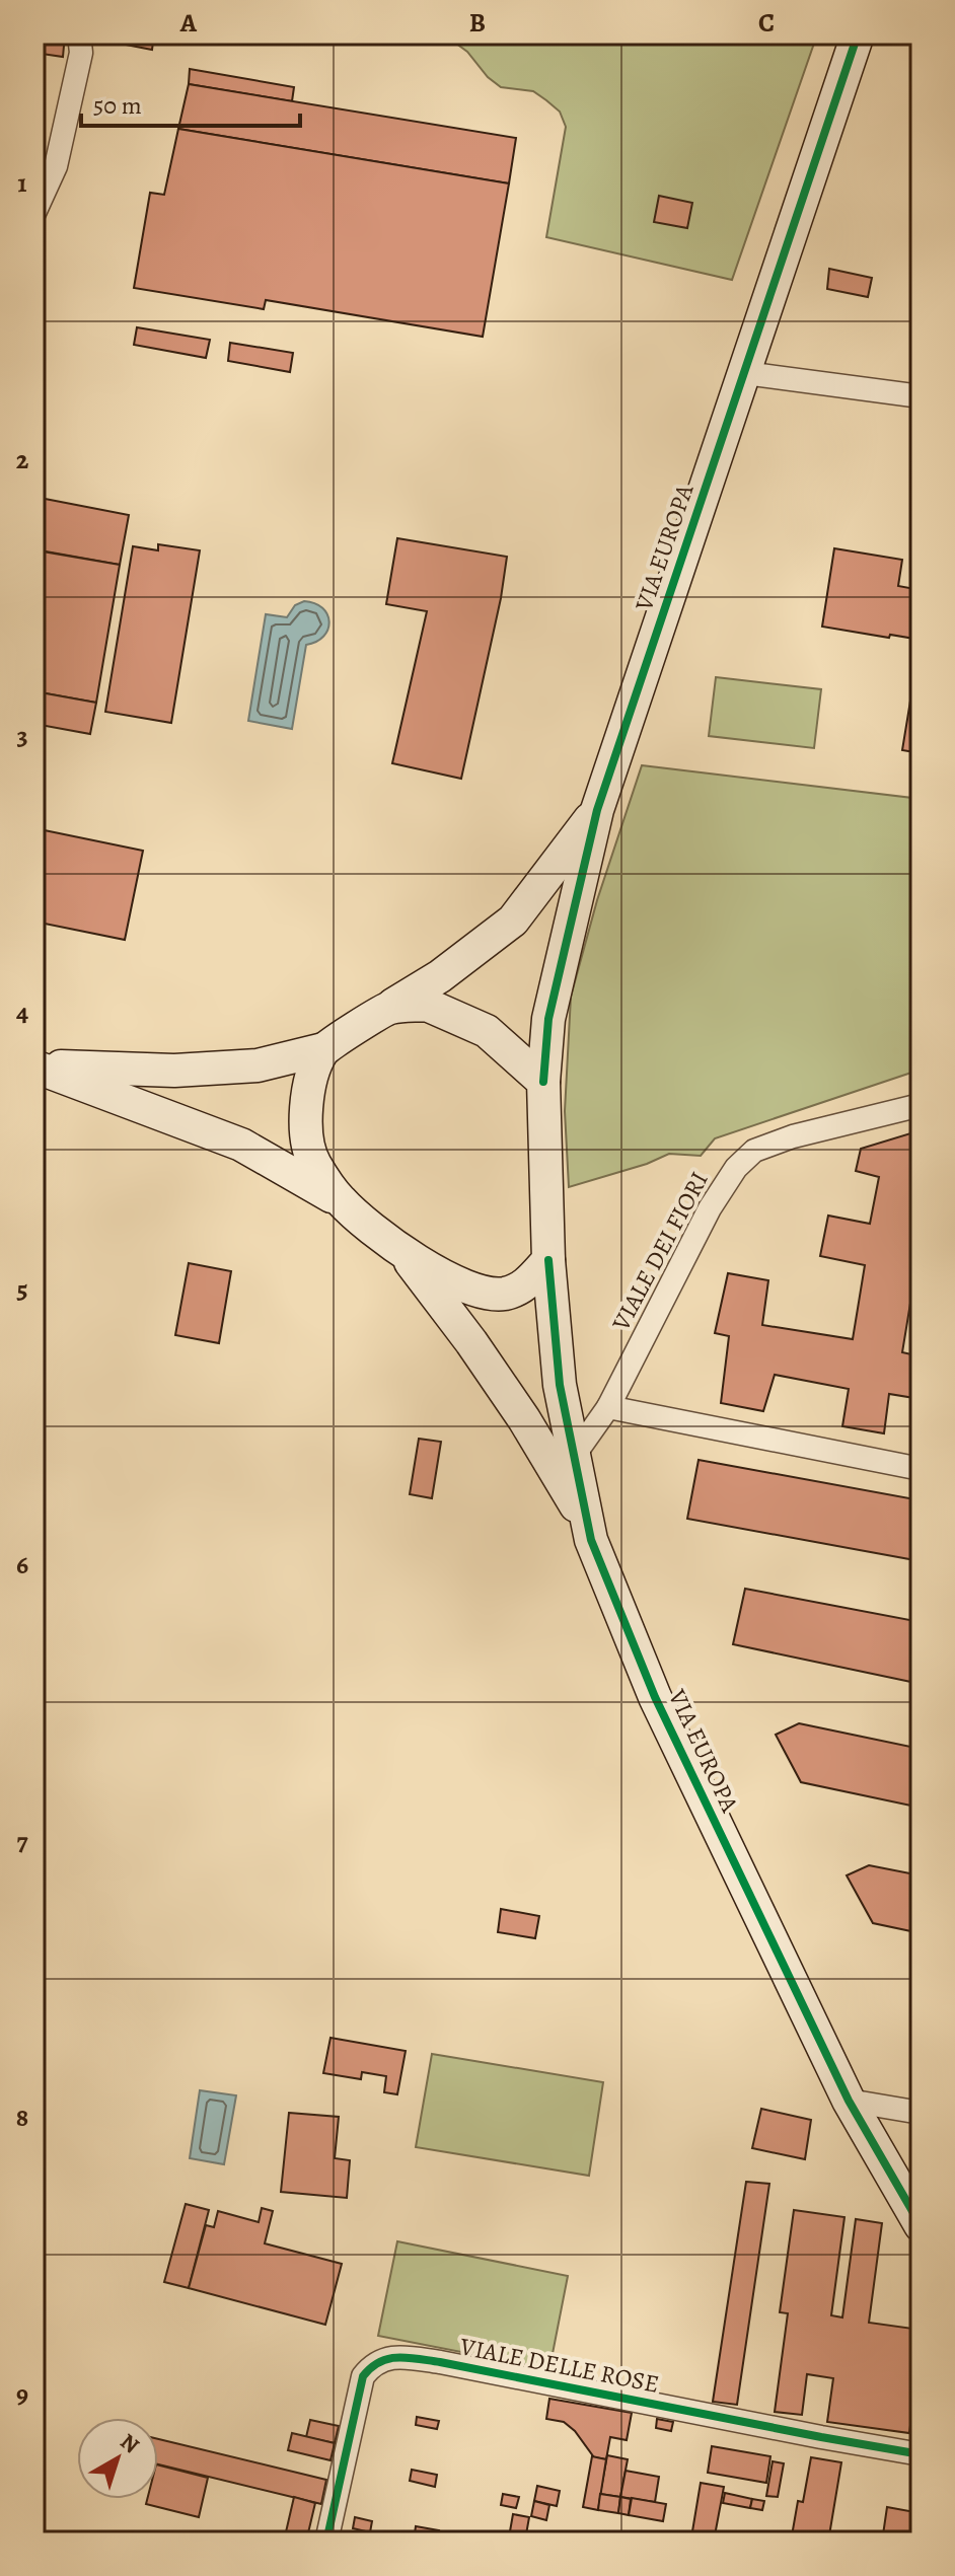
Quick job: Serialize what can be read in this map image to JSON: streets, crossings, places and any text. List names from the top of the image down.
{
  "streets": {
    "street": ["VIA EUROPA", "VIALE DEI FIORI", "VIALE DELLE ROSE"]
  },
  "crossings": [
    ["VIA EUROPA", "VIALE DEI FIORI"]
  ],
  "scale_bar": "50 m",
  "north": "top right",
  "grid": {
    "columns": ["A", "B", "C"],
    "rows": [
      "1",
      "2",
      "3",
      "4",
      "5",
      "6",
      "7",
      "8",
      "9"
    ]
  }
}
